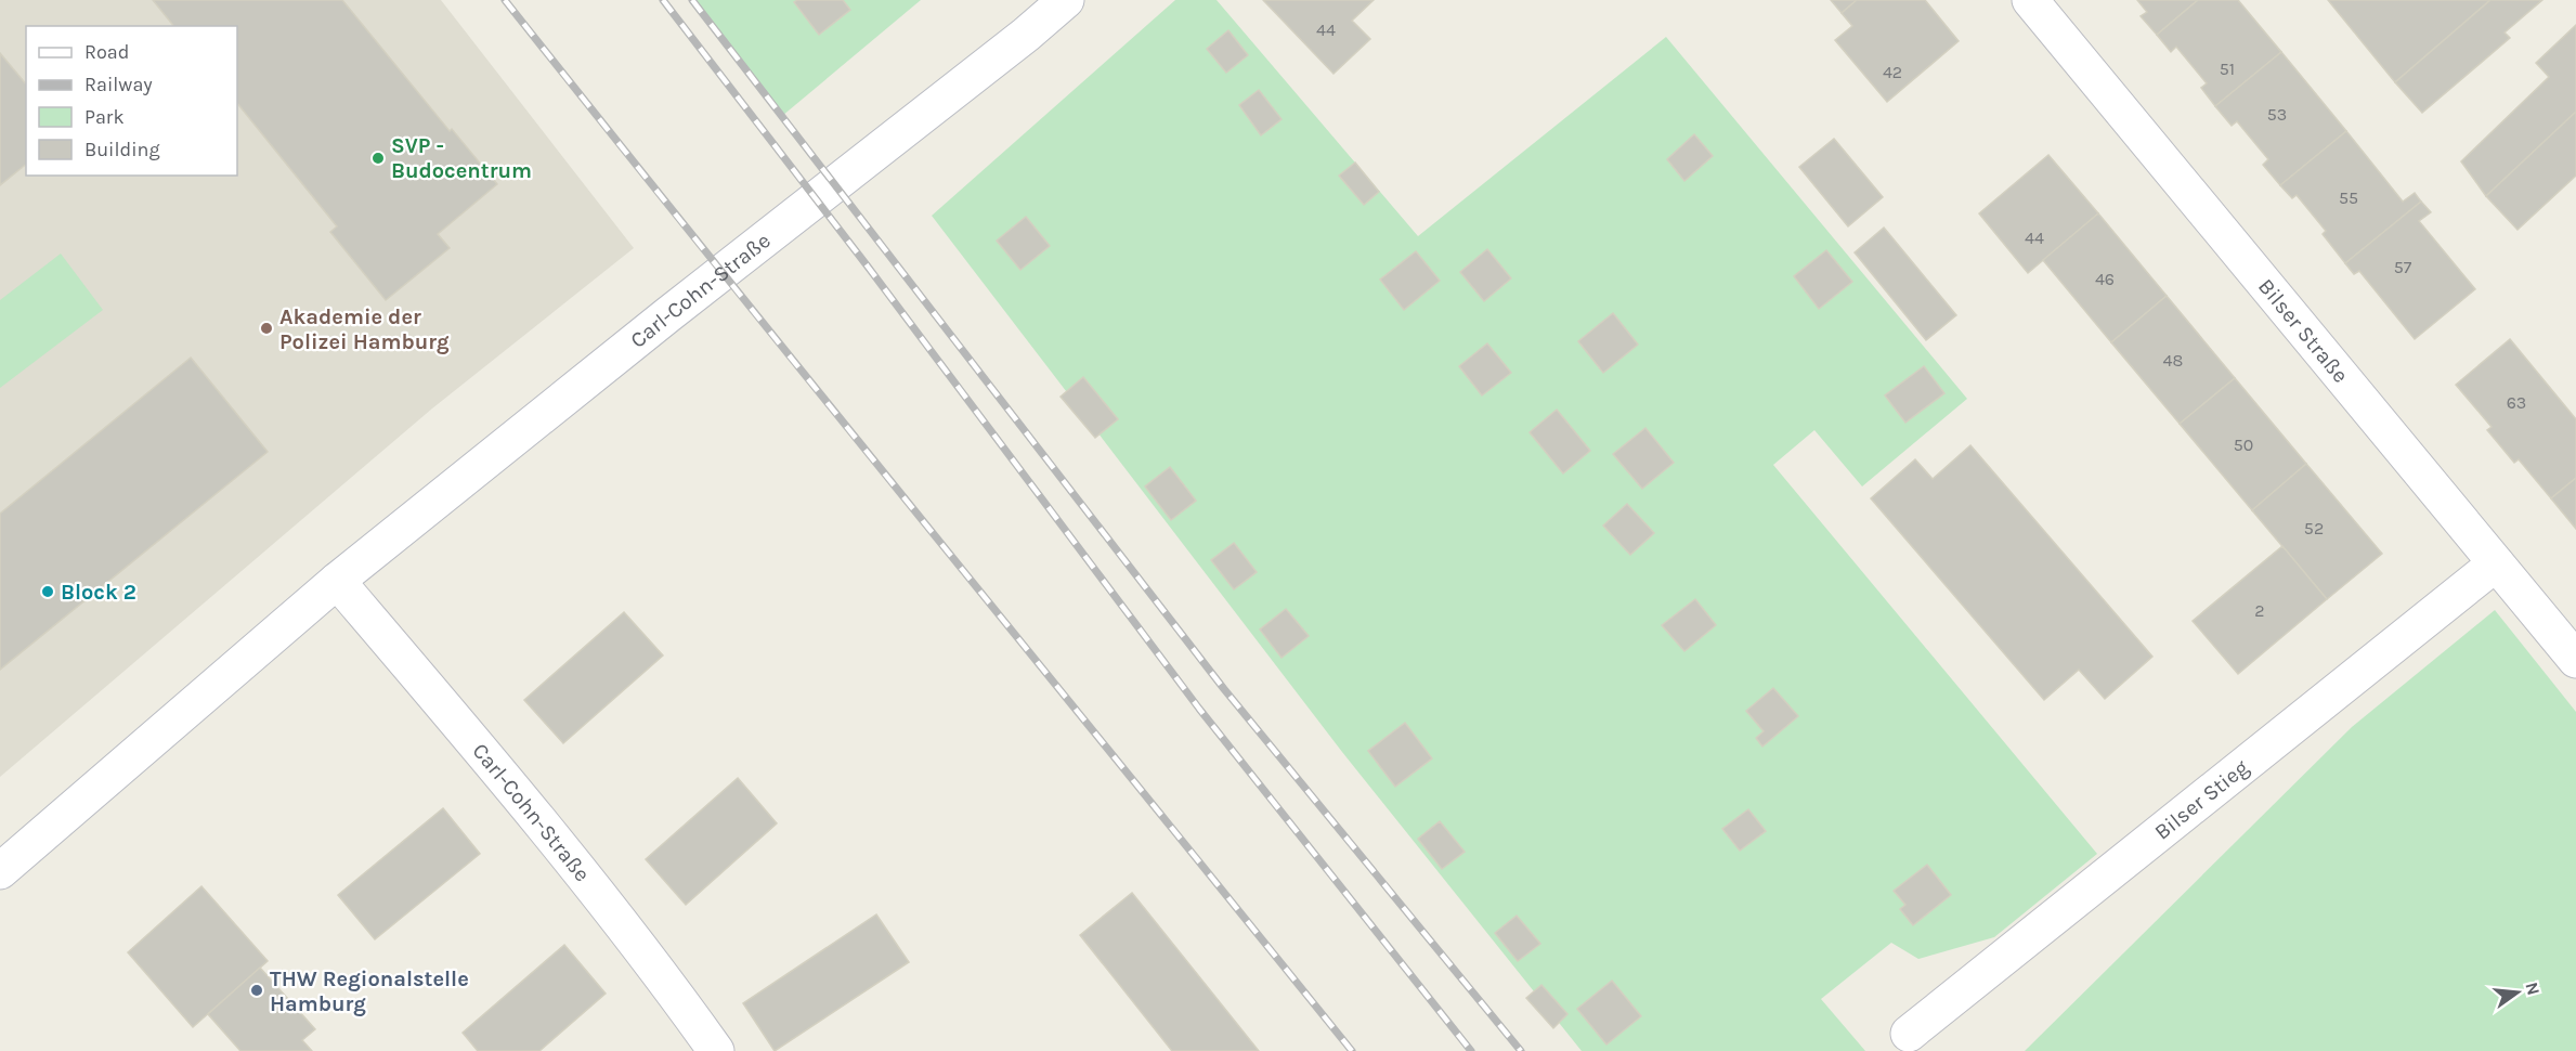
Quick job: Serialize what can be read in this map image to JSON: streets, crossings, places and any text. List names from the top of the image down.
{
  "streets": {
    "street": ["Carl-Cohn-Straße", "Bilser Straße", "Bilser Stieg"]
  },
  "crossings": [
    ["Bilser Straße", "Bilser Stieg"]
  ],
  "places": [
    "SVP - Budocentrum",
    "Akademie der Polizei Hamburg",
    "Block 2",
    "THW Regionalstelle Hamburg"
  ],
  "house_numbers": [
    "44",
    "51",
    "42",
    "53",
    "55",
    "44",
    "57",
    "46",
    "48",
    "63",
    "50",
    "52",
    "2"
  ],
  "legend": [
    "Road",
    "Railway",
    "Park",
    "Building"
  ],
  "north": "right"
}
